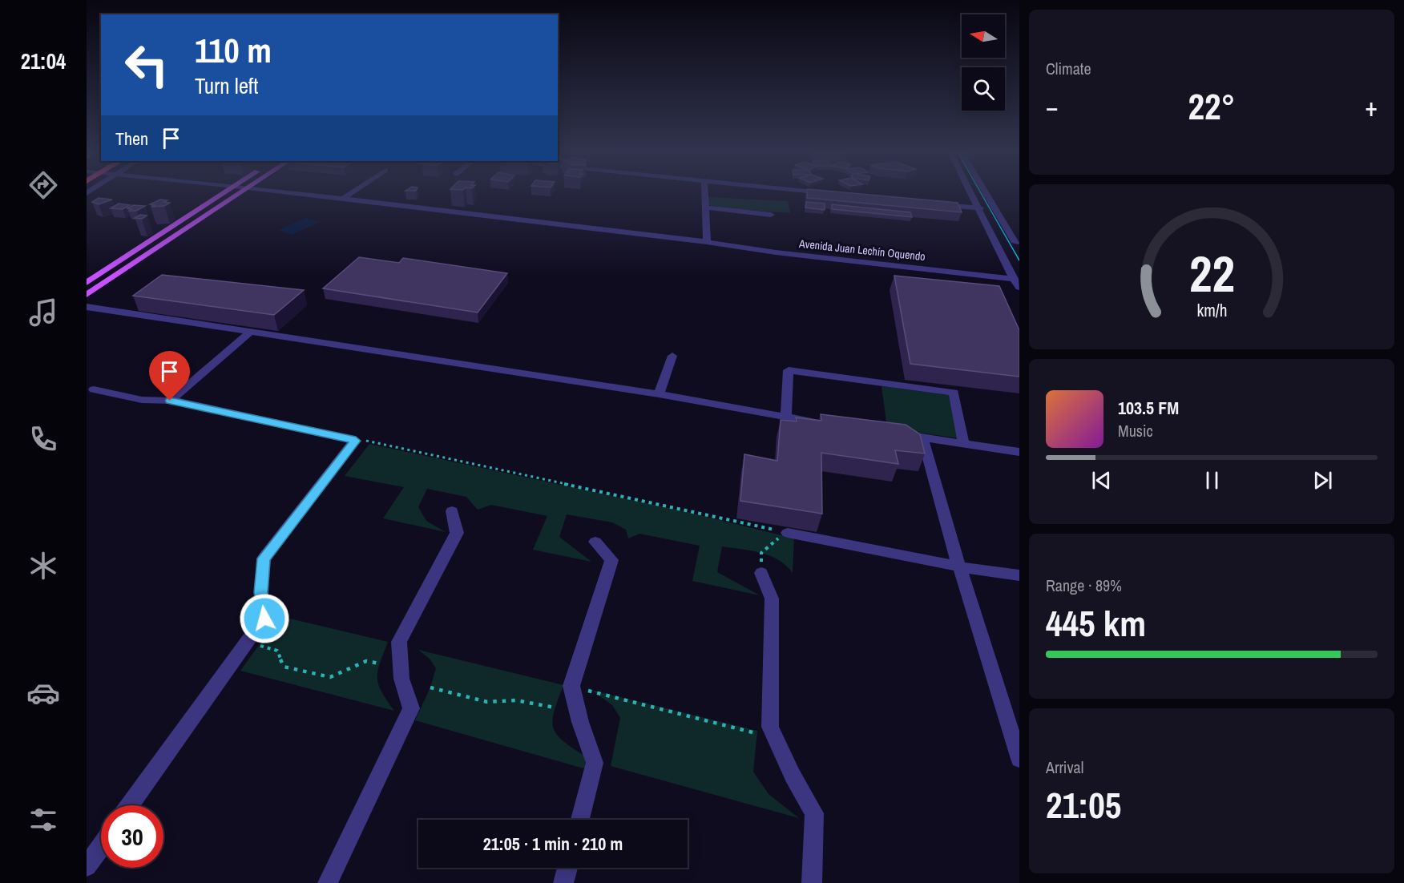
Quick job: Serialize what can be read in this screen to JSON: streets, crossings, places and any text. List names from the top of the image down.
{
  "streets": {
    "street": ["Avenida Juan Lechín Oquendo"]
  },
  "north": "left",
  "page": {
    "tabs": "21:04",
    "tile": [
      "Climate",
      ["Range · 89%", "445 km"],
      ["Arrival", "21:05"]
    ],
    "turn": ["110 m", "Turn left"],
    "heat": ["−", "22°", "+"],
    "then": "Then",
    "song": ["103.5 FM", "Music"],
    "limit": "30",
    "trip": "21:05 · 1 min · 210 m",
    "gauge": ["22", "km/h"]
  }
}
